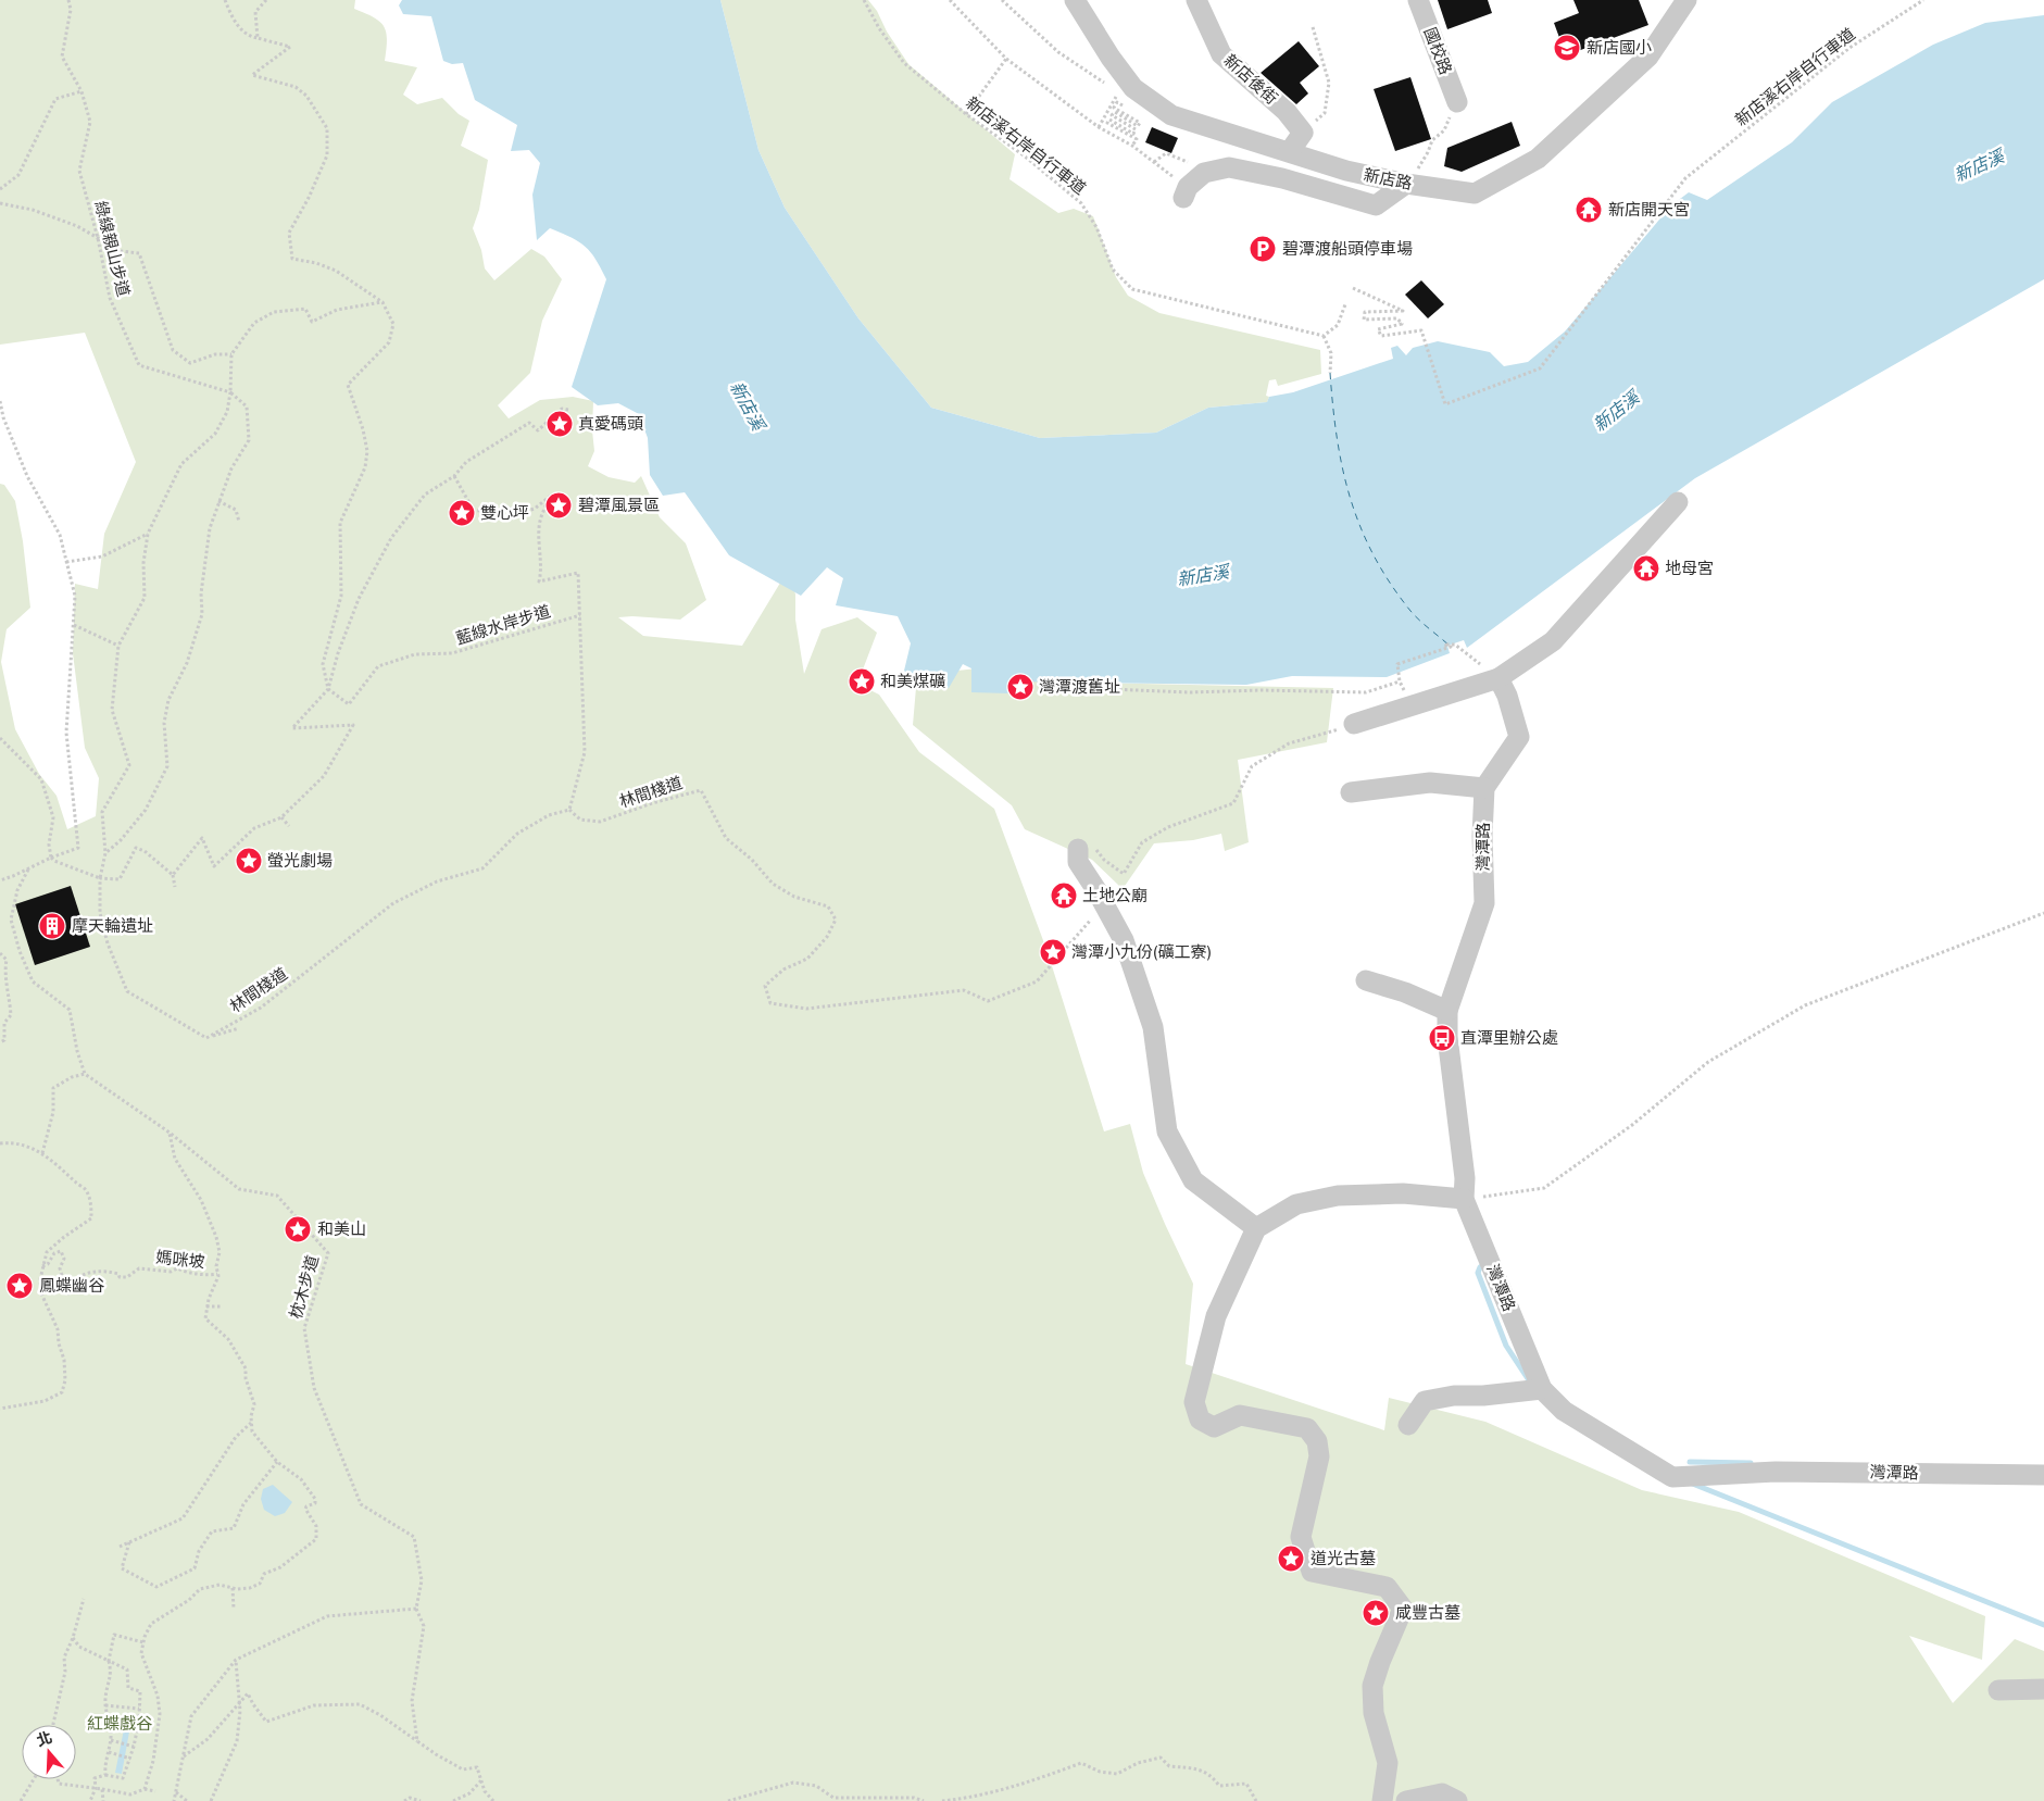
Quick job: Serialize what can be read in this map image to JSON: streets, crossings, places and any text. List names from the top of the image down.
{
  "streets": {
    "street": [
      "國校路",
      "新店後街",
      "新店路",
      "灣潭路"
    ],
    "path": [
      "新店溪右岸自行車道",
      "綠線親山步道",
      "藍線水岸步道",
      "林間棧道",
      "媽咪坡",
      "枕木步道"
    ]
  },
  "water": ["新店溪"],
  "parks": ["紅蝶戲谷"],
  "places": {
    "school or university": ["新店國小"],
    "temple": ["新店開天宮", "地母宮", "土地公廟"],
    "parking": ["碧潭渡船頭停車場"],
    "place": [
      "真愛碼頭",
      "碧潭風景區",
      "雙心坪",
      "和美煤礦",
      "灣潭渡舊址",
      "螢光劇場",
      "灣潭小九份(礦工寮)",
      "和美山",
      "鳳蝶幽谷",
      "道光古墓",
      "咸豐古墓"
    ],
    "building": ["摩天輪遺址"],
    "bus stop": ["直潭里辦公處"]
  },
  "north": "top"
}
